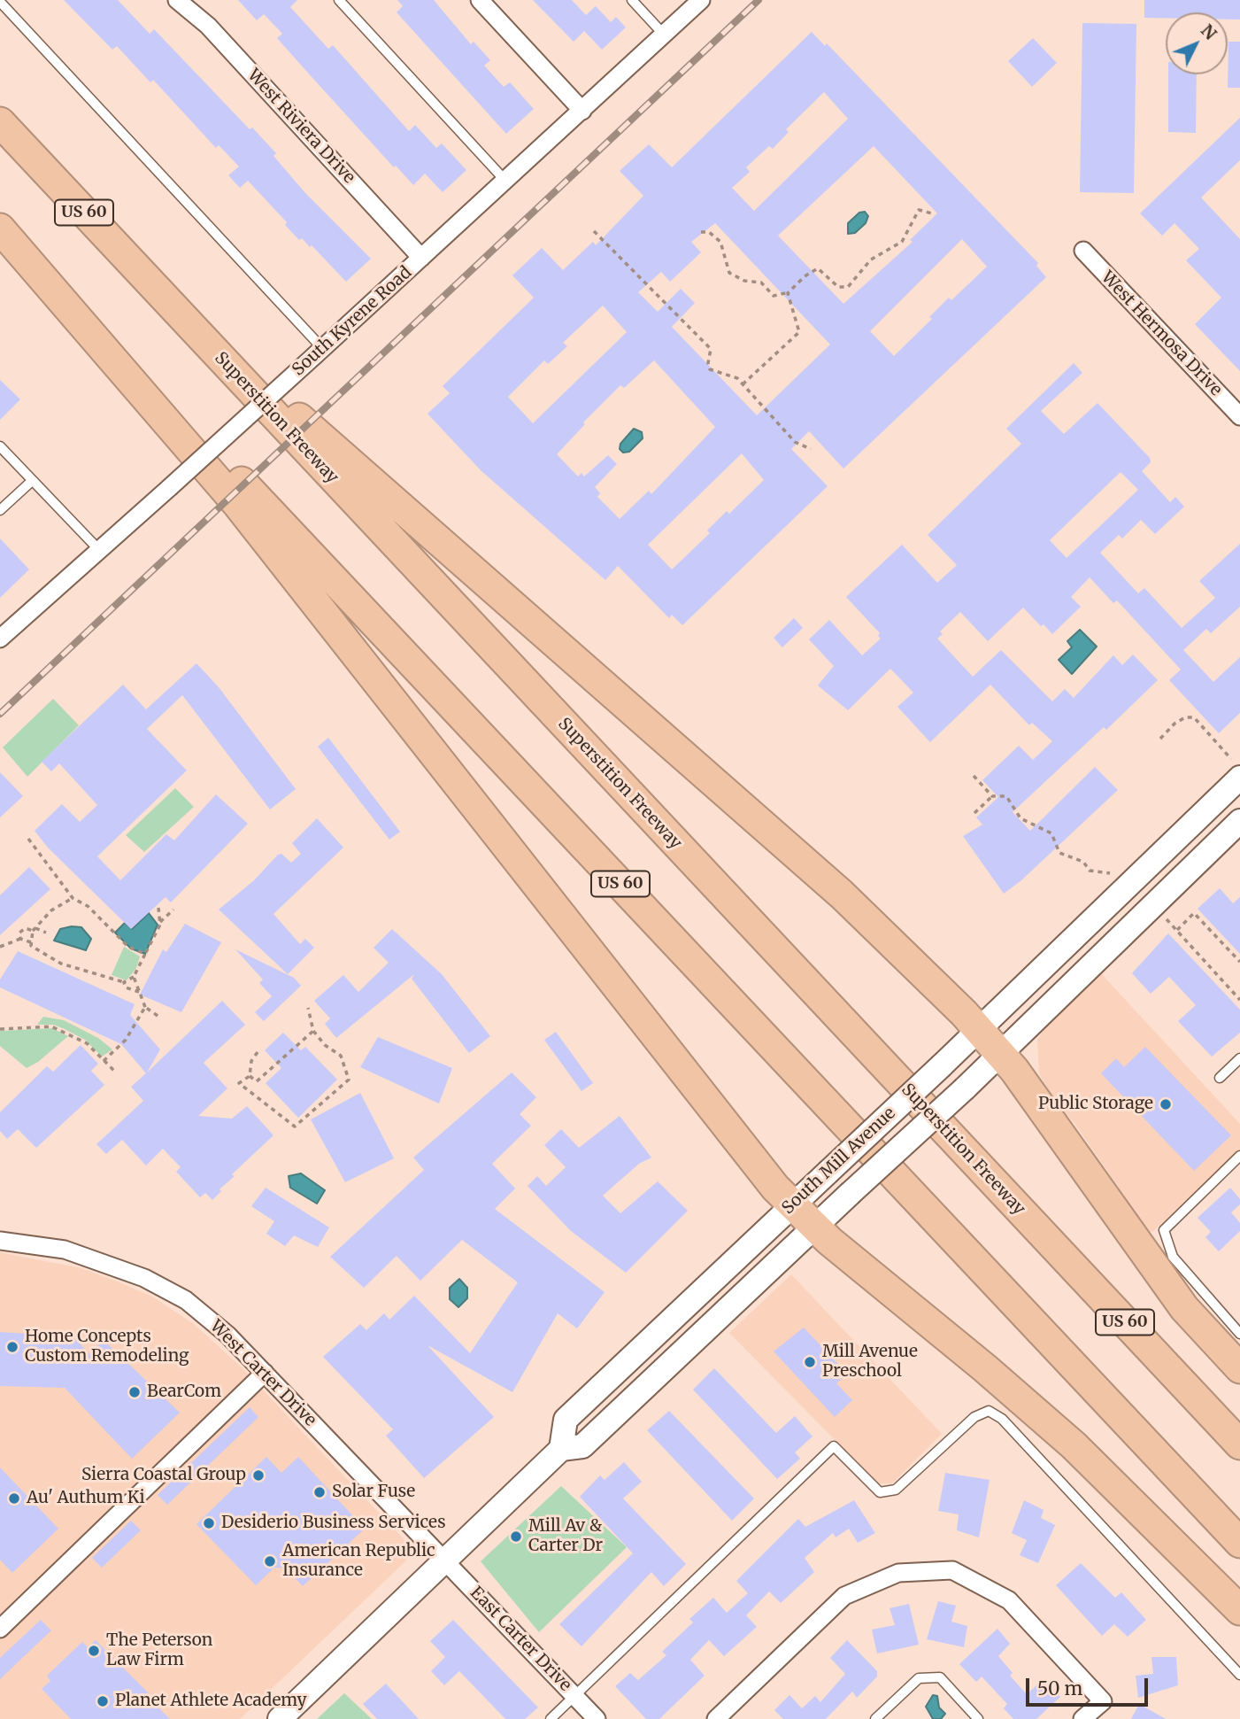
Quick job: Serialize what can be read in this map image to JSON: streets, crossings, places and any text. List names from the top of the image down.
{
  "streets": {
    "highway": ["US 60", "Superstition Freeway"],
    "main road": ["South Mill Avenue"],
    "street": [
      "West Riviera Drive",
      "South Kyrene Road",
      "West Hermosa Drive",
      "West Carter Drive",
      "East Carter Drive"
    ]
  },
  "crossings": [
    ["West Riviera Drive", "South Kyrene Road"],
    ["South Mill Avenue", "West Carter Drive"],
    ["South Mill Avenue", "East Carter Drive"],
    ["West Carter Drive", "East Carter Drive"]
  ],
  "places": [
    "Public Storage",
    "Home Concepts Custom Remodeling",
    "Mill Avenue Preschool",
    "BearCom",
    "Sierra Coastal Group",
    "Solar Fuse",
    "Au' Authum Ki",
    "Desiderio Business Services",
    "Mill Av & Carter Dr",
    "American Republic Insurance",
    "The Peterson Law Firm",
    "Planet Athlete Academy"
  ],
  "scale_bar": "50 m",
  "north": "top right"
}
